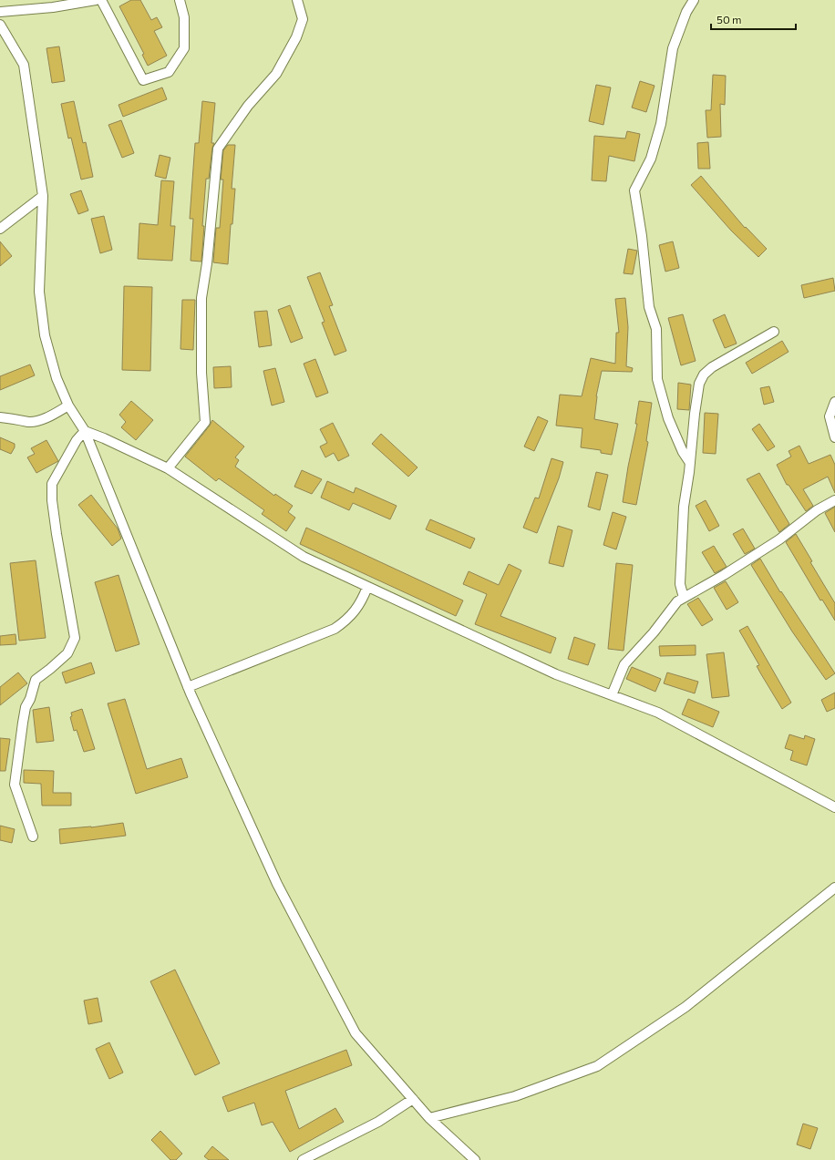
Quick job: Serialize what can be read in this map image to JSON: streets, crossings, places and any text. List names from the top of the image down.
{
  "scale_bar": "50 m"
}
